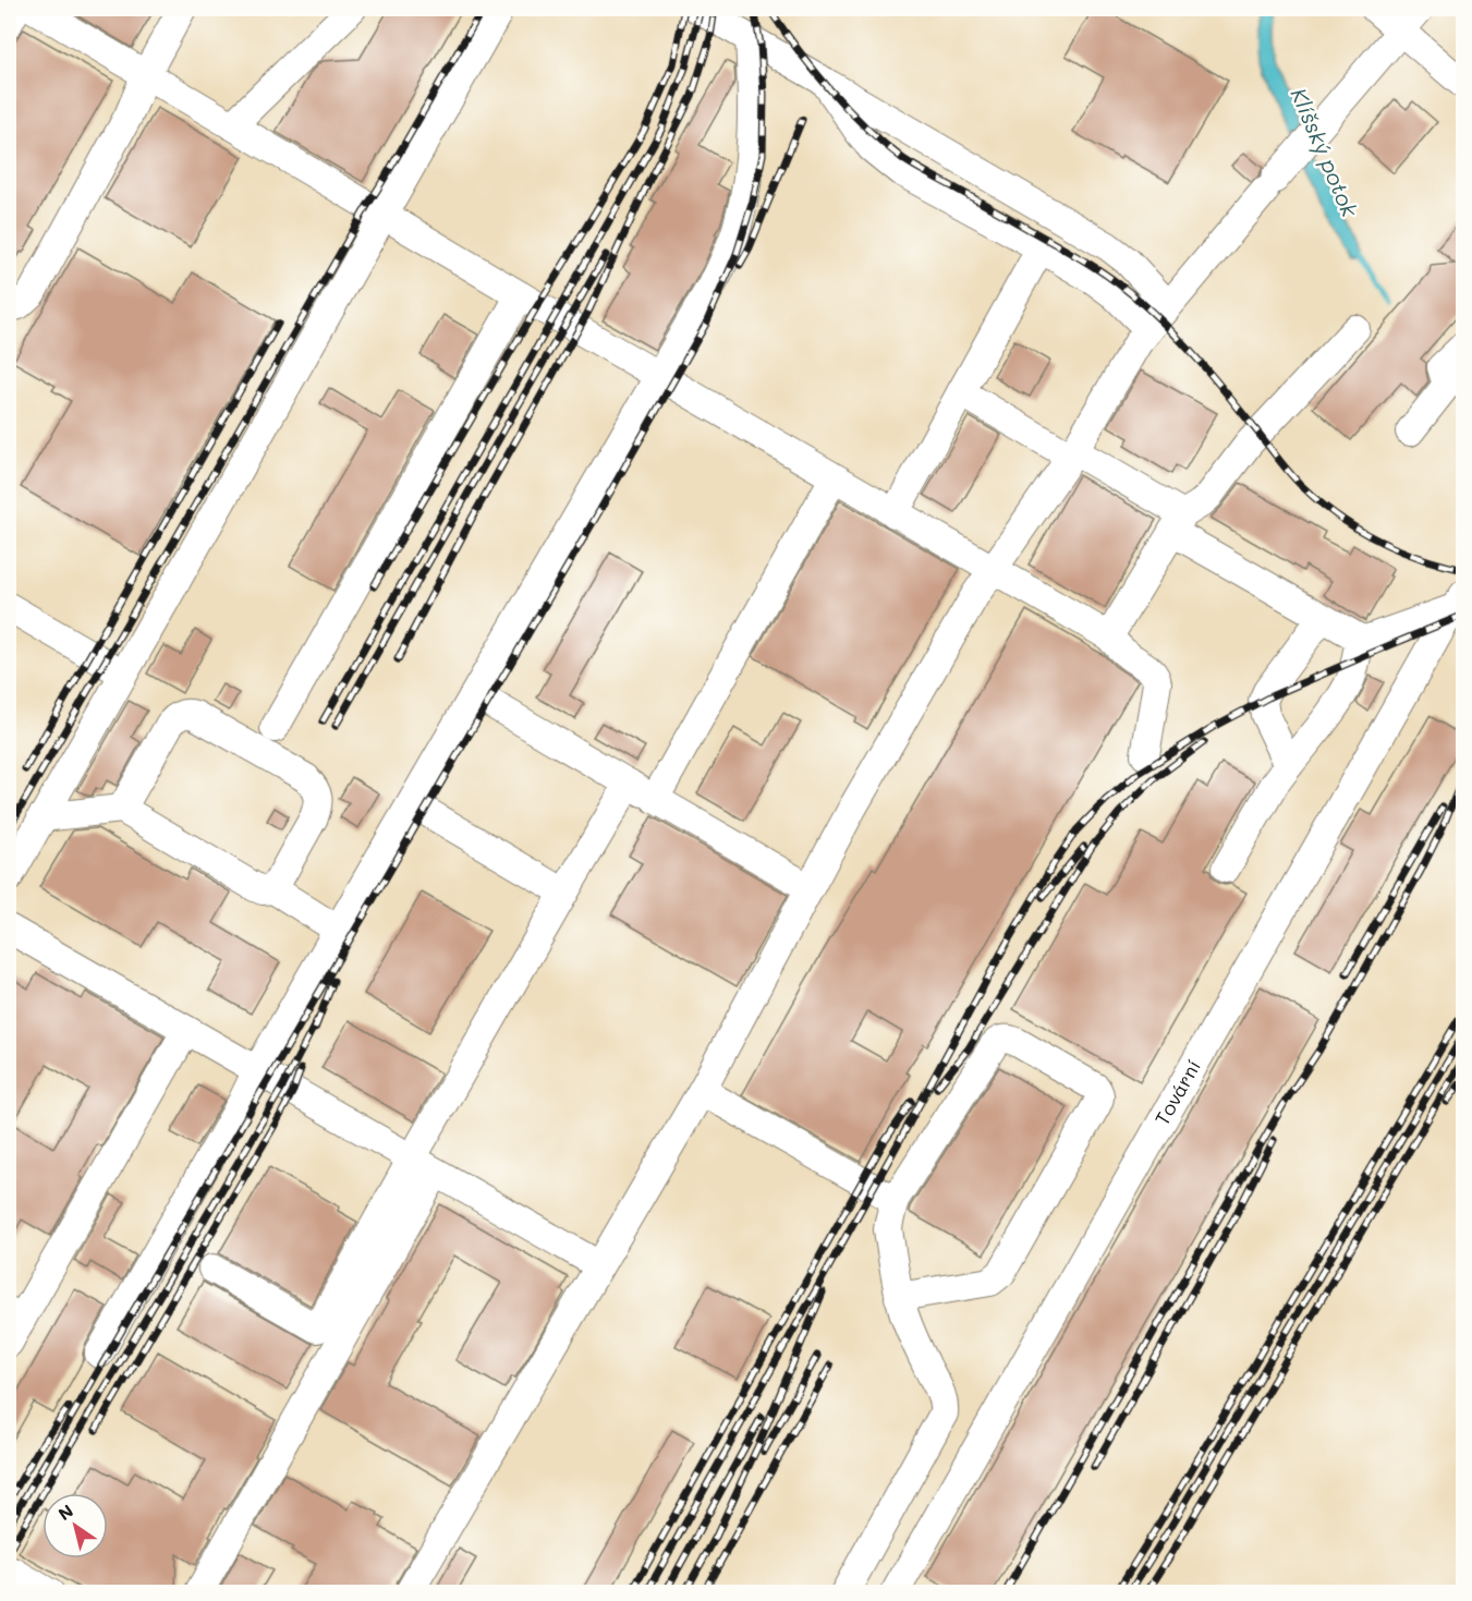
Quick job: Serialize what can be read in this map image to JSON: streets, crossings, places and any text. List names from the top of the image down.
{
  "streets": {
    "street": ["Tovární"]
  },
  "water": ["Klíšský potok"],
  "north": "top left"
}
